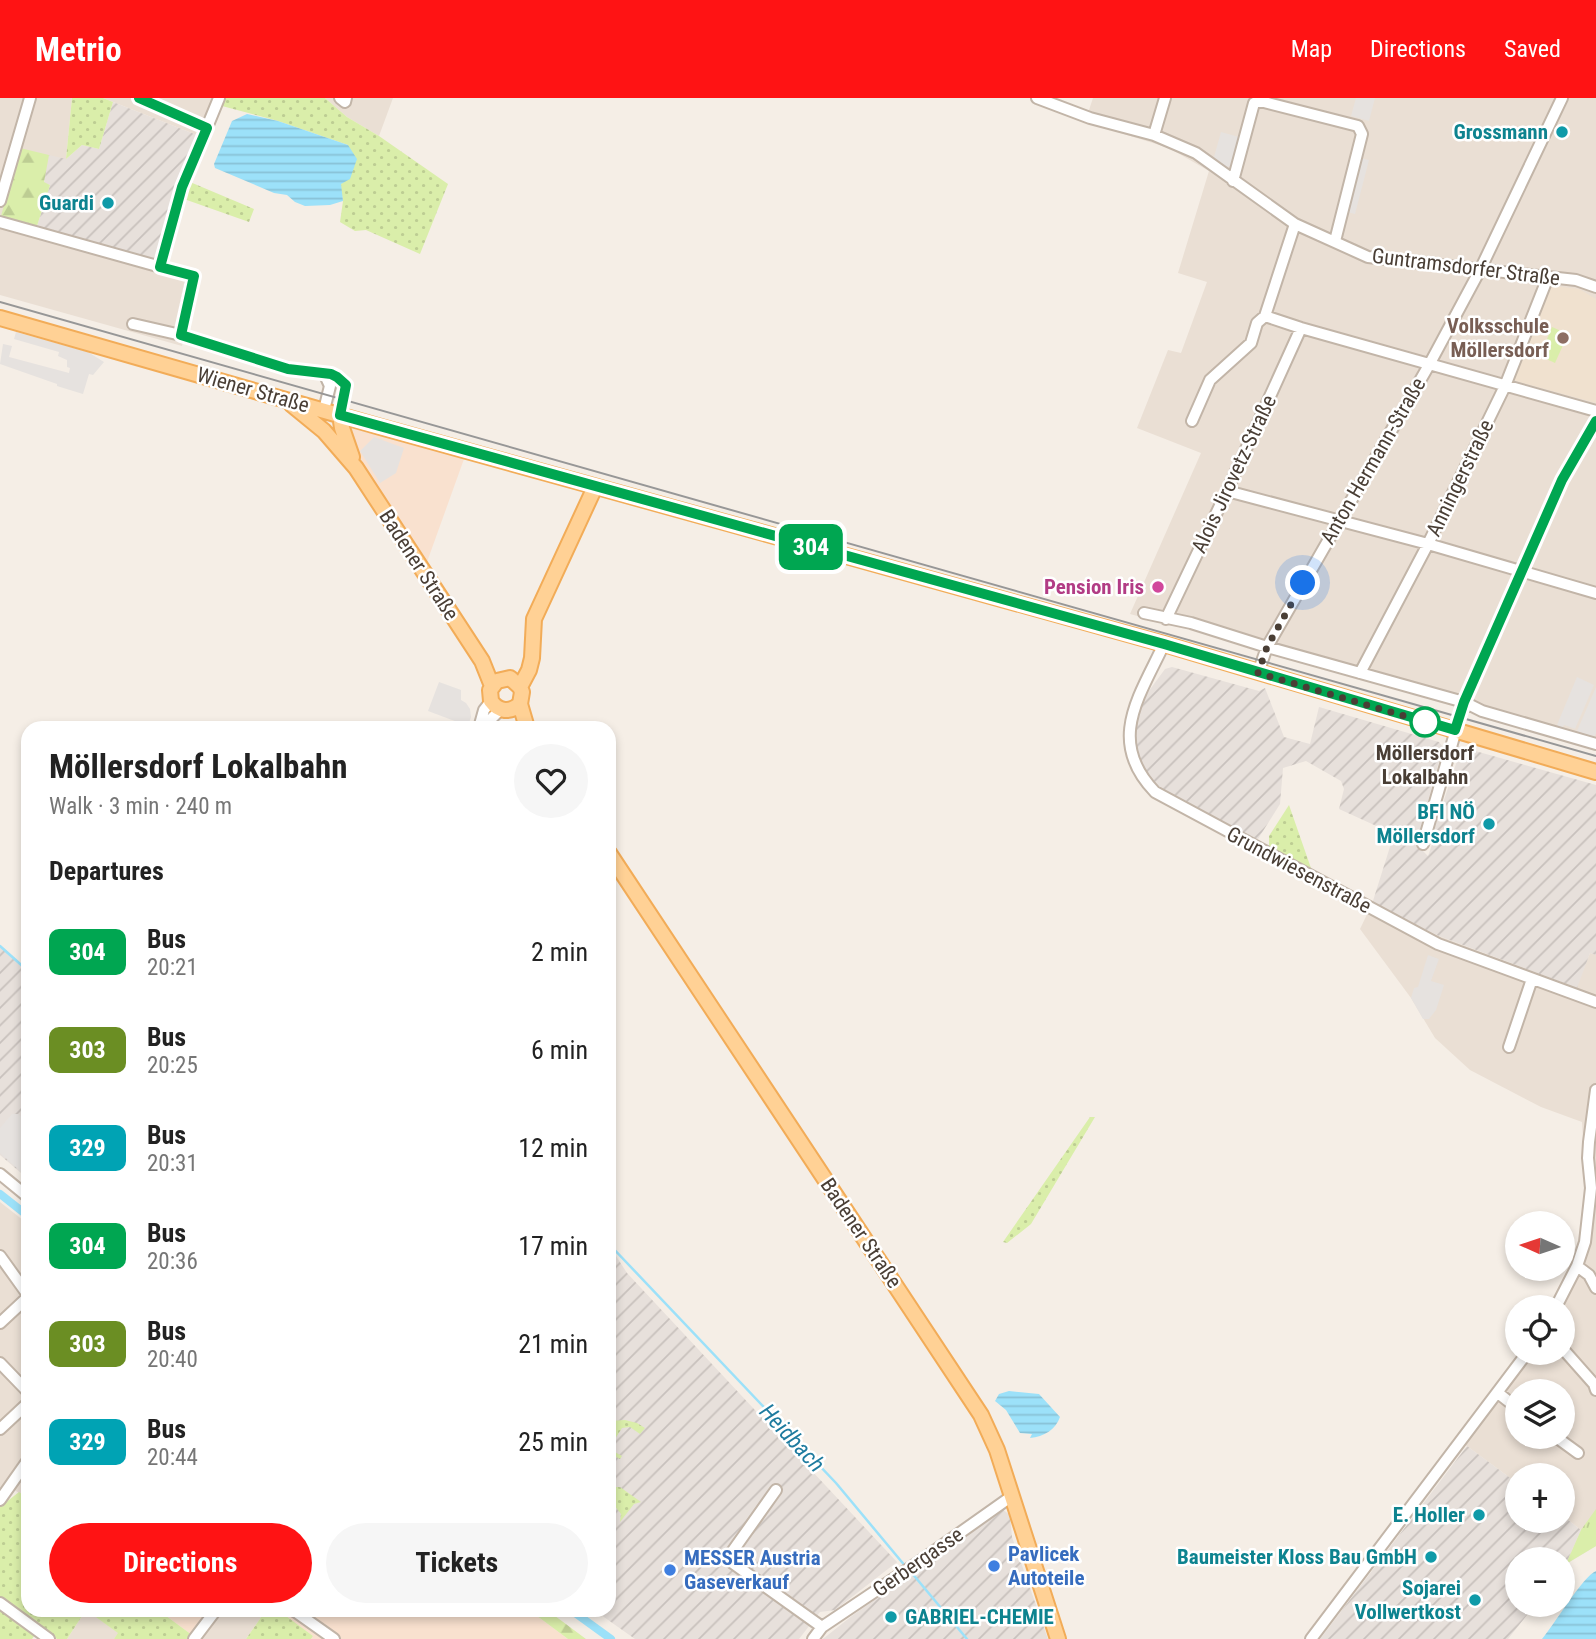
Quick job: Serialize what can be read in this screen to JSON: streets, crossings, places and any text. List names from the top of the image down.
{
  "streets": {
    "main road": ["Wiener Straße", "Badener Straße"],
    "street": [
      "Guntramsdorfer Straße",
      "Anton Hermann-Straße",
      "Alois Jirovetz-Straße",
      "Anningerstraße",
      "Grundwiesenstraße",
      "Gerbergasse"
    ]
  },
  "crossings": [
    ["Guntramsdorfer Straße", "Anton Hermann-Straße"],
    ["Guntramsdorfer Straße", "Anningerstraße"],
    ["Wiener Straße", "Anton Hermann-Straße"],
    ["Wiener Straße", "Grundwiesenstraße"],
    ["Badener Straße", "Gerbergasse"]
  ],
  "water": ["Heidbach"],
  "places": [
    "Grossmann",
    "Guardi",
    "Volksschule Möllersdorf",
    "Pension Iris",
    "Möllersdorf Lokalbahn",
    "BFI NÖ Möllersdorf",
    "E. Holler",
    "Baumeister Kloss Bau GmbH",
    "Pavlicek Autoteile",
    "MESSER Austria Gaseverkauf",
    "Sojarei Vollwertkost",
    "GABRIEL-CHEMIE"
  ],
  "lines": ["bus line 304"],
  "north": "left",
  "page": {
    "header": "Metrio",
    "nav": ["Map", "Directions", "Saved"],
    "on_map": "304",
    "heading": [
      ["Möllersdorf Lokalbahn", "Walk · 3 min · 240 m"],
      "Departures"
    ],
    "list": [
      {
        "mark": "304",
        "name": "Bus",
        "note": "20:21",
        "value": "2 min"
      },
      {
        "mark": "303",
        "name": "Bus",
        "note": "20:25",
        "value": "6 min"
      },
      {
        "mark": "329",
        "name": "Bus",
        "note": "20:31",
        "value": "12 min"
      },
      {
        "mark": "304",
        "name": "Bus",
        "note": "20:36",
        "value": "17 min"
      },
      {
        "mark": "303",
        "name": "Bus",
        "note": "20:40",
        "value": "21 min"
      },
      {
        "mark": "329",
        "name": "Bus",
        "note": "20:44",
        "value": "25 min"
      }
    ],
    "map_buttons": ["+", "−"],
    "buttons": ["Directions", "Tickets"]
  }
}
